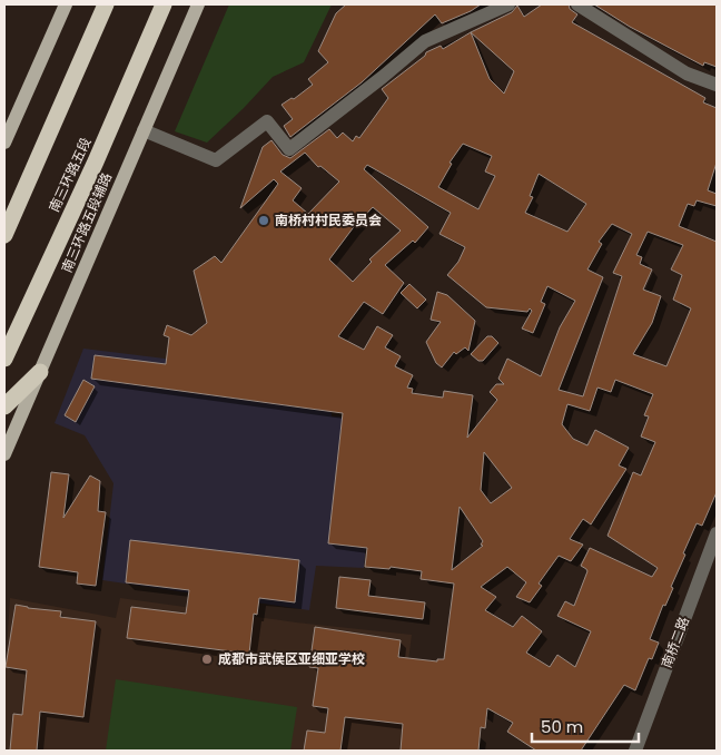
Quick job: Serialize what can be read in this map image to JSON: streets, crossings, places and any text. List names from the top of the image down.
{
  "streets": {
    "highway": ["南三环路五段"],
    "main road": ["南三环路五段辅路"],
    "street": ["南桥二路"]
  },
  "places": ["南桥村村民委员会", "成都市武侯区亚细亚学校"],
  "scale_bar": "50 m"
}
